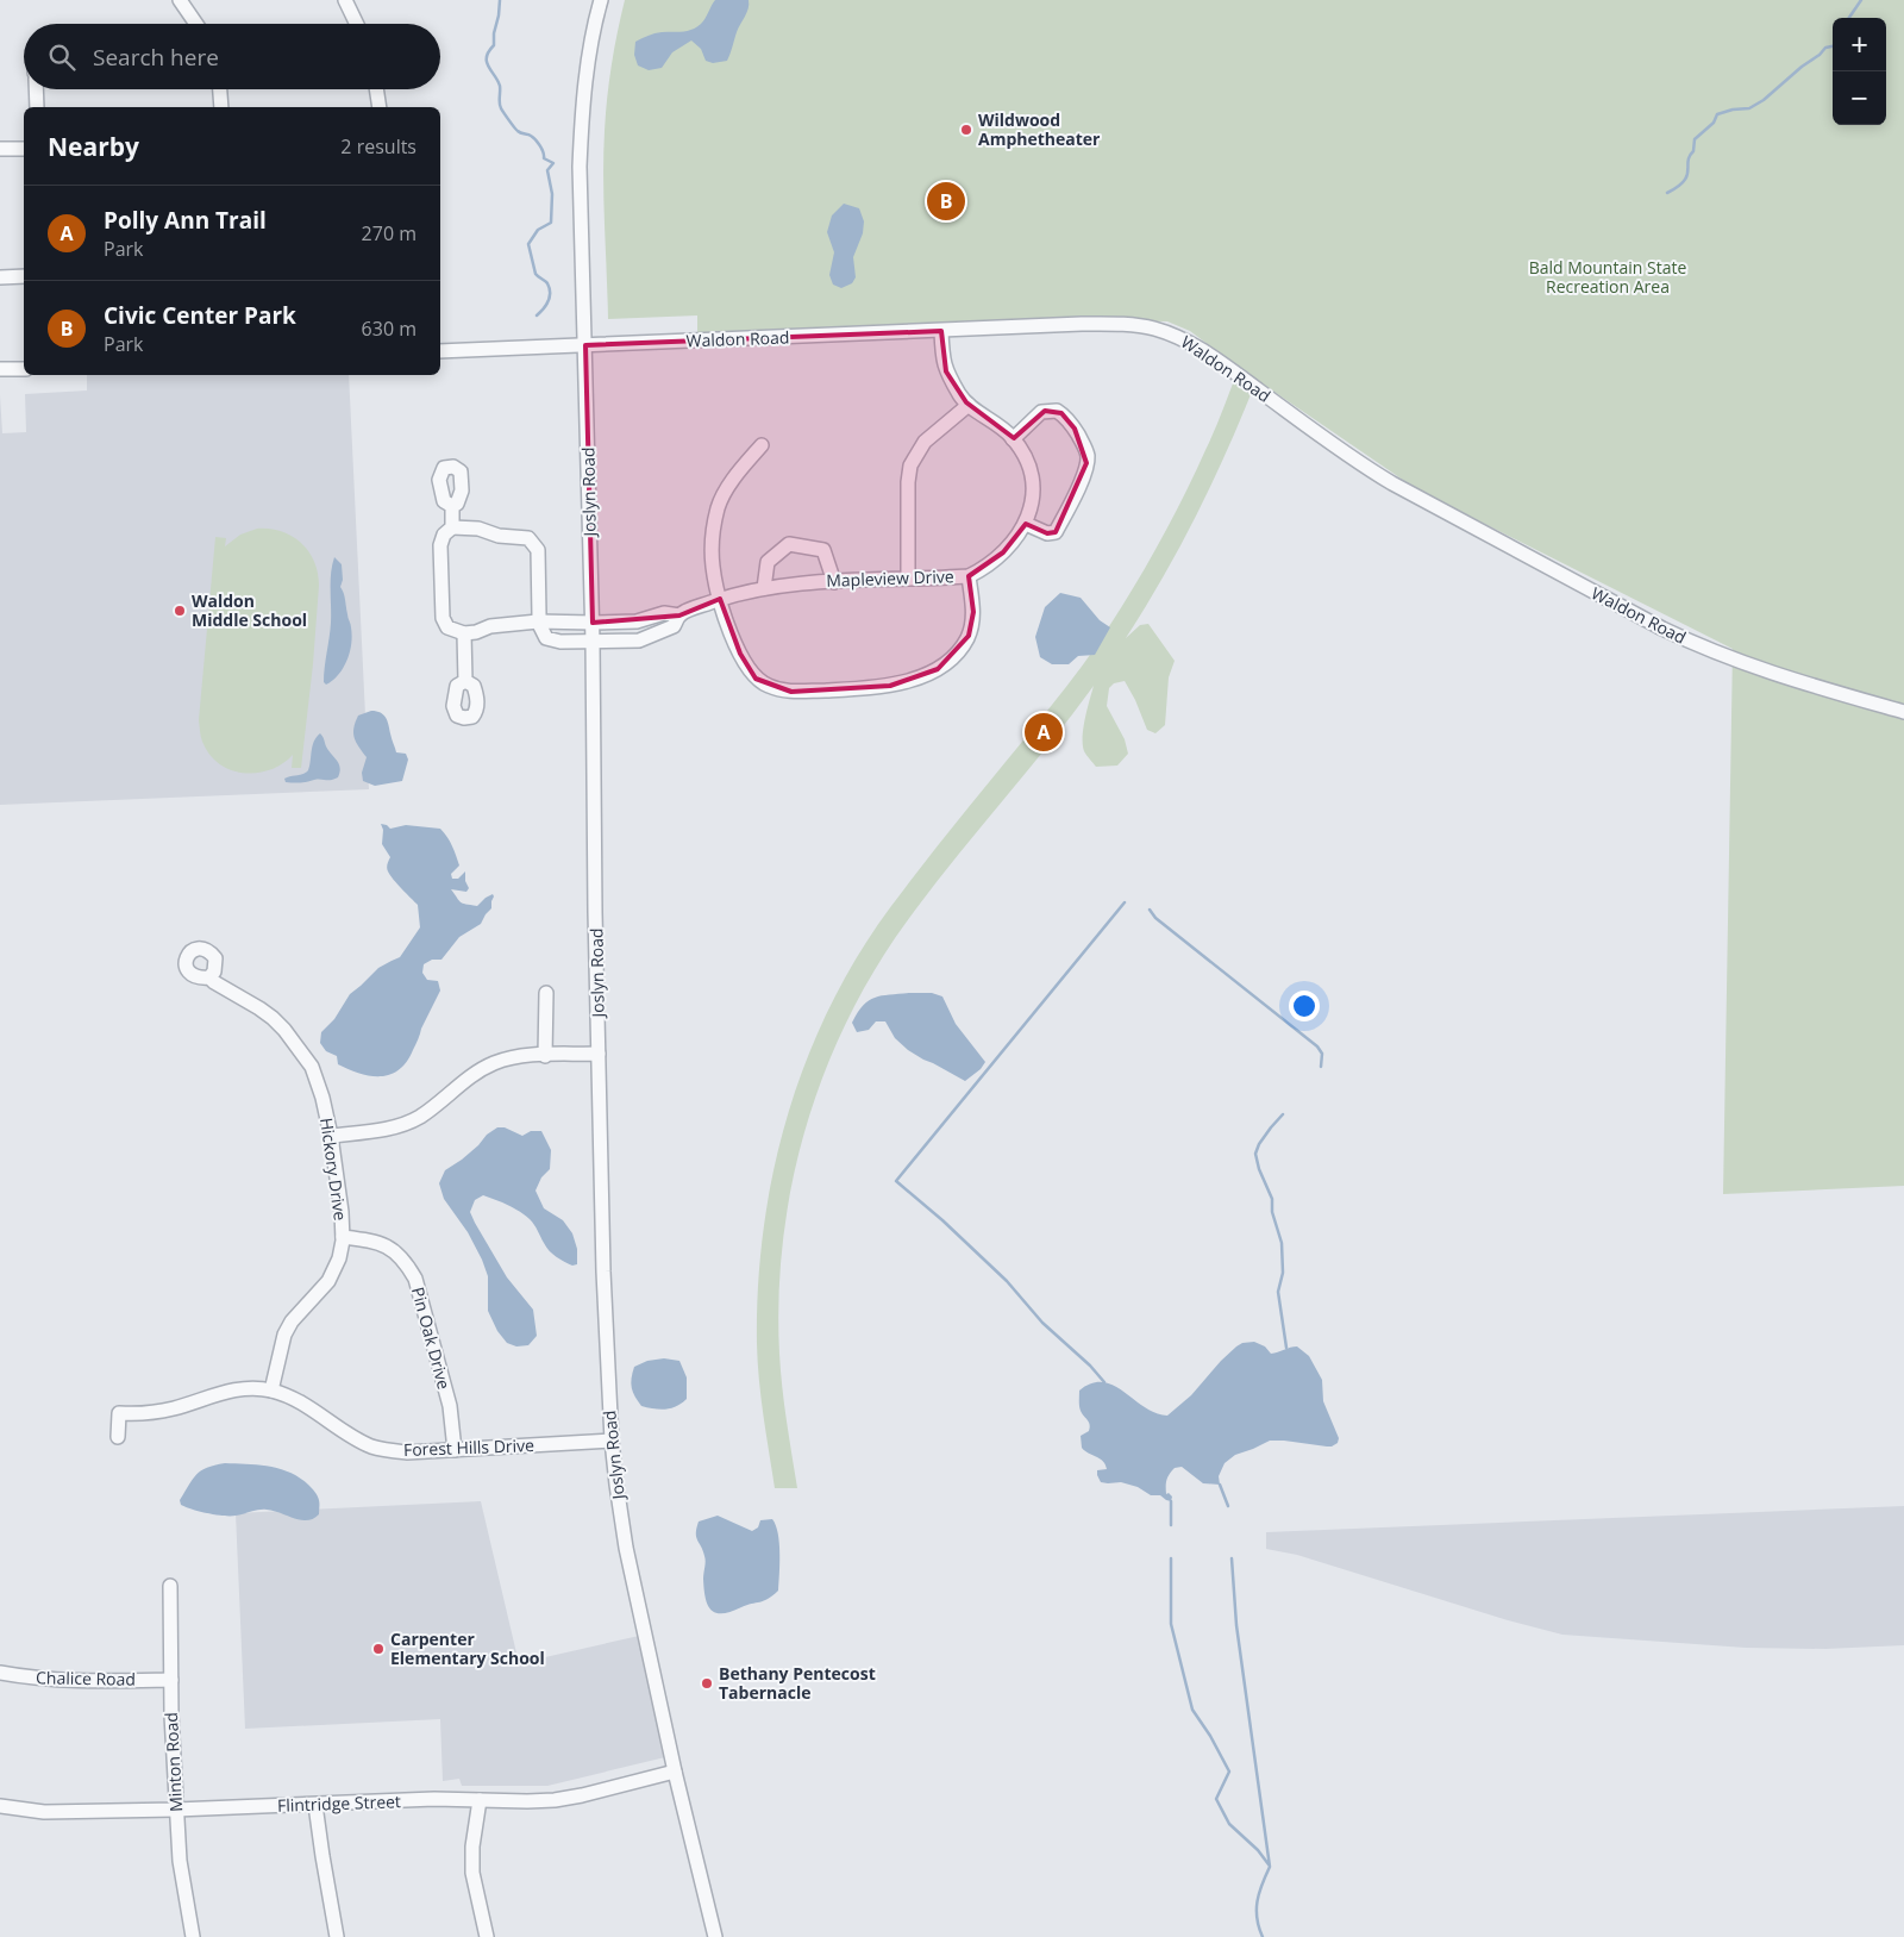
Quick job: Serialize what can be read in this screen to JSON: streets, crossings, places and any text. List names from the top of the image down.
{
  "streets": {
    "street": [
      "Waldon Road",
      "Joslyn Road",
      "Mapleview Drive",
      "Hickory Drive",
      "Pin Oak Drive",
      "Forest Hills Drive",
      "Chalice Road",
      "Minton Road",
      "Flintridge Street"
    ]
  },
  "crossings": [
    ["Waldon Road", "Joslyn Road"],
    ["Waldon Road", "Mapleview Drive"],
    ["Joslyn Road", "Mapleview Drive"],
    ["Joslyn Road", "Forest Hills Drive"],
    ["Joslyn Road", "Flintridge Street"],
    ["Hickory Drive", "Pin Oak Drive"],
    ["Hickory Drive", "Forest Hills Drive"],
    ["Pin Oak Drive", "Forest Hills Drive"],
    ["Chalice Road", "Minton Road"],
    ["Minton Road", "Flintridge Street"]
  ],
  "parks": ["Bald Mountain State Recreation Area"],
  "places": [
    "Wildwood Amphetheater",
    "Waldon Middle School",
    "Carpenter Elementary School",
    "Bethany Pentecost Tabernacle"
  ],
  "page": {
    "map_buttons": ["+", "−"],
    "search": "Search here",
    "heading": ["Nearby", "2 results"],
    "pins": ["B", "A"],
    "list": [
      {
        "mark": "A",
        "name": "Polly Ann Trail",
        "note": "Park",
        "value": "270 m"
      },
      {
        "mark": "B",
        "name": "Civic Center Park",
        "note": "Park",
        "value": "630 m"
      }
    ]
  }
}
